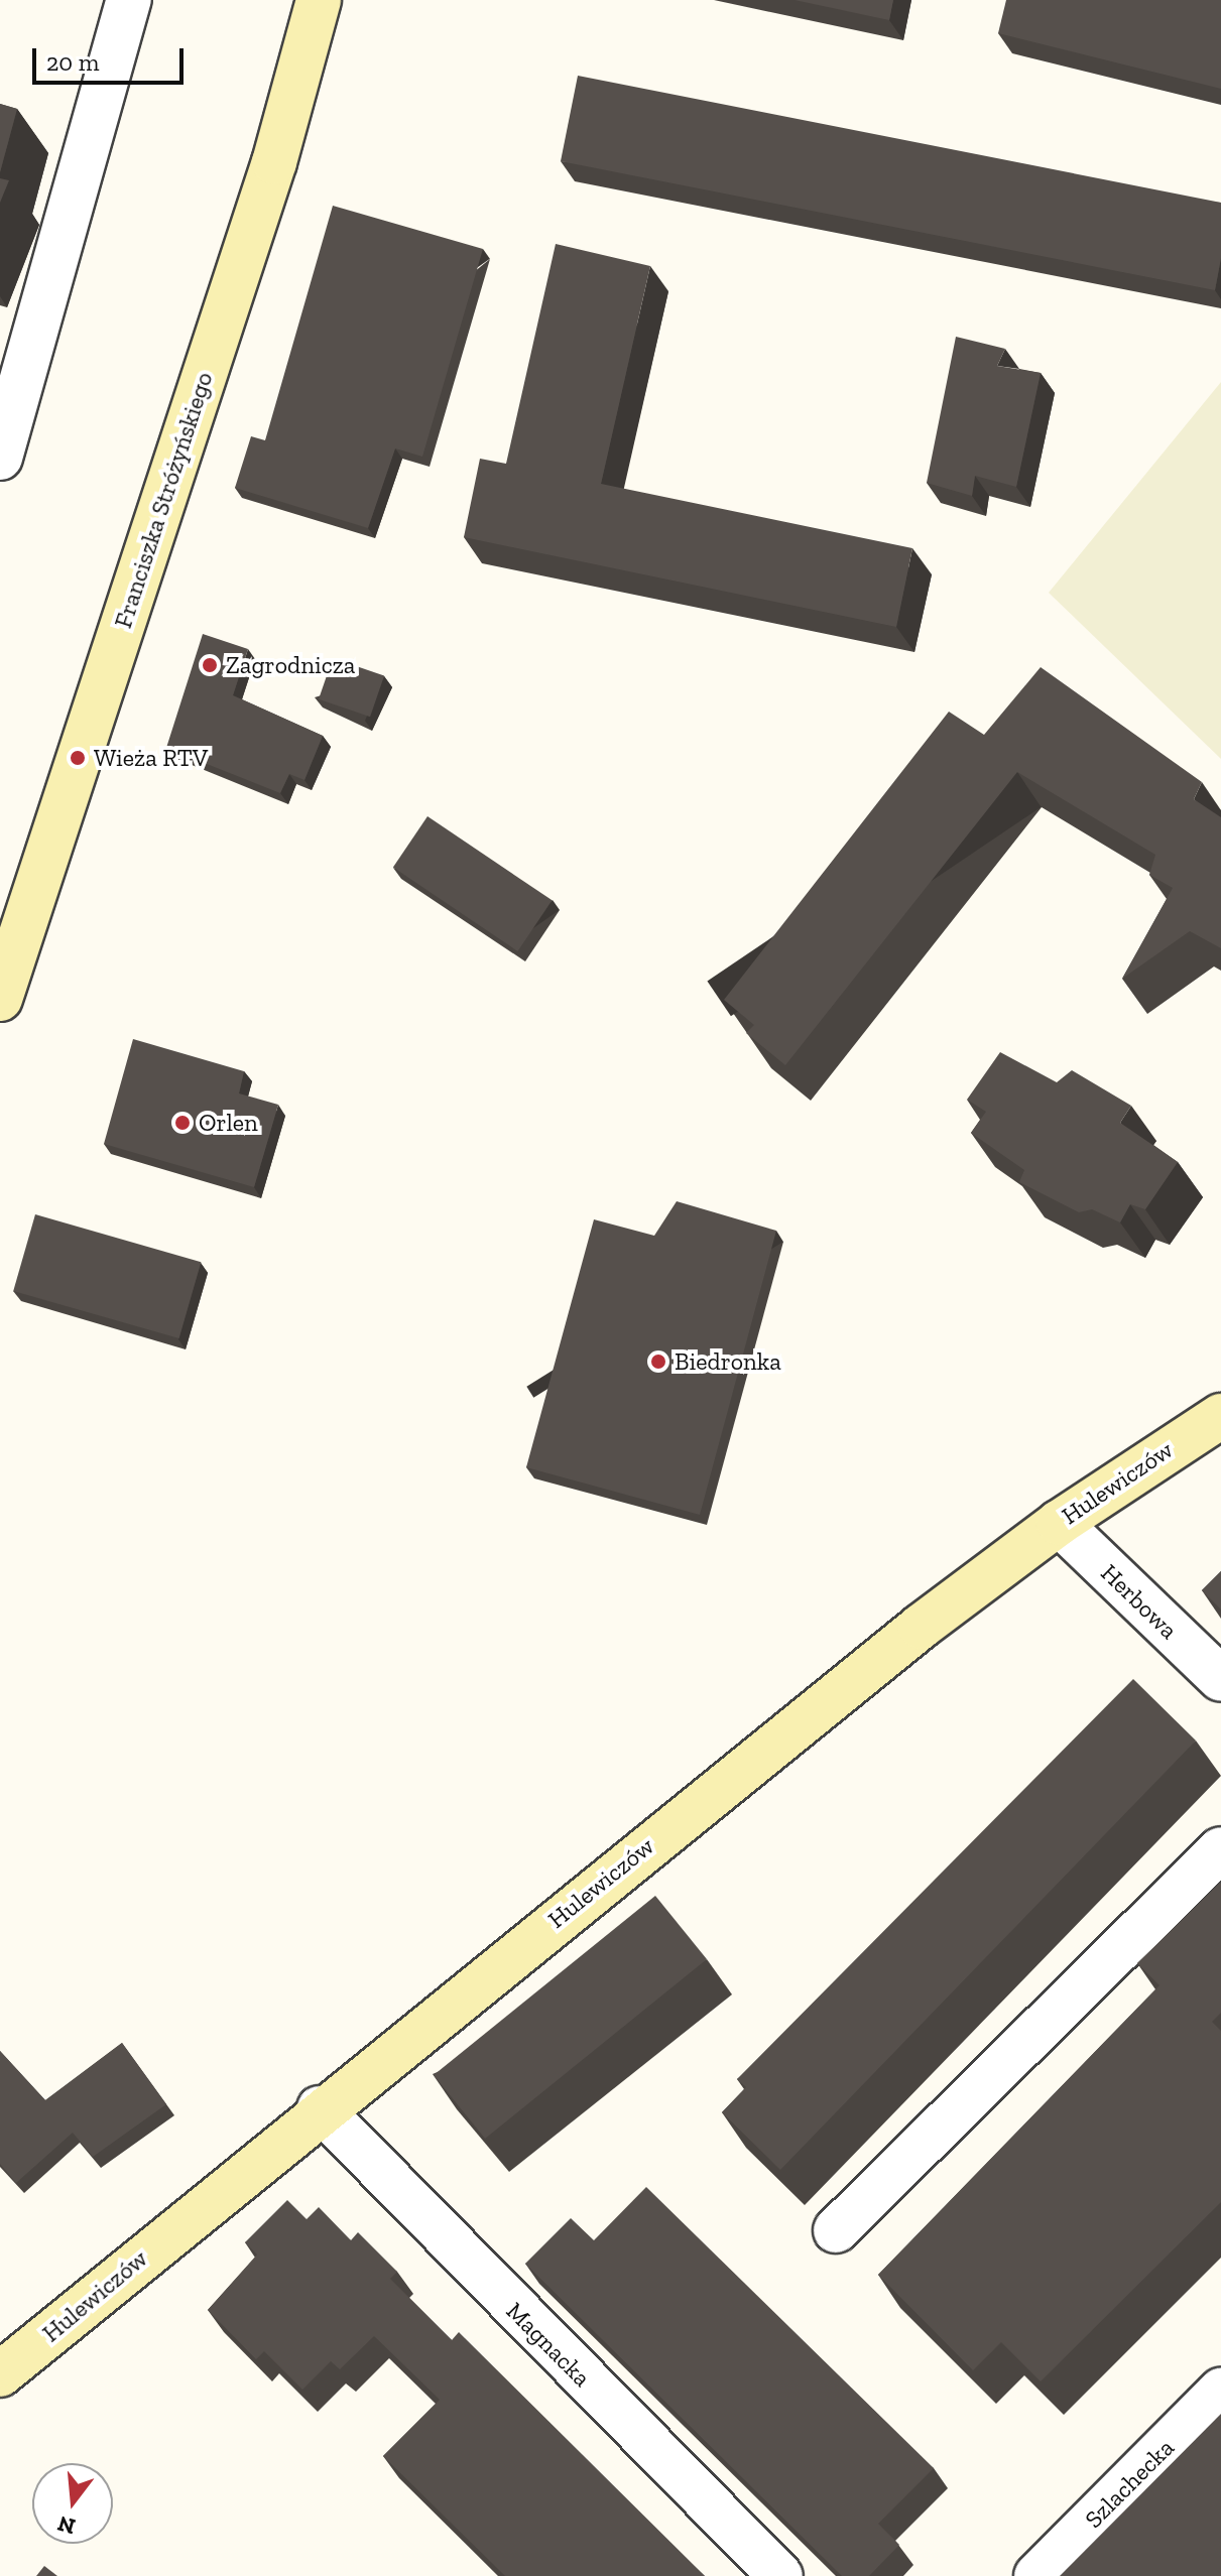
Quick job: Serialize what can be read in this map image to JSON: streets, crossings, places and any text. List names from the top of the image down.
{
  "streets": {
    "street": [
      "Franciszka Stróżyńskiego",
      "Hulewiczów",
      "Herbowa",
      "Magnacka",
      "Szlachecka"
    ]
  },
  "crossings": [
    ["Hulewiczów", "Herbowa"],
    ["Hulewiczów", "Magnacka"]
  ],
  "places": [
    "Zagrodnicza",
    "Wieża RTV",
    "Orlen",
    "Biedronka"
  ],
  "scale_bar": "20 m",
  "north": "bottom"
}
